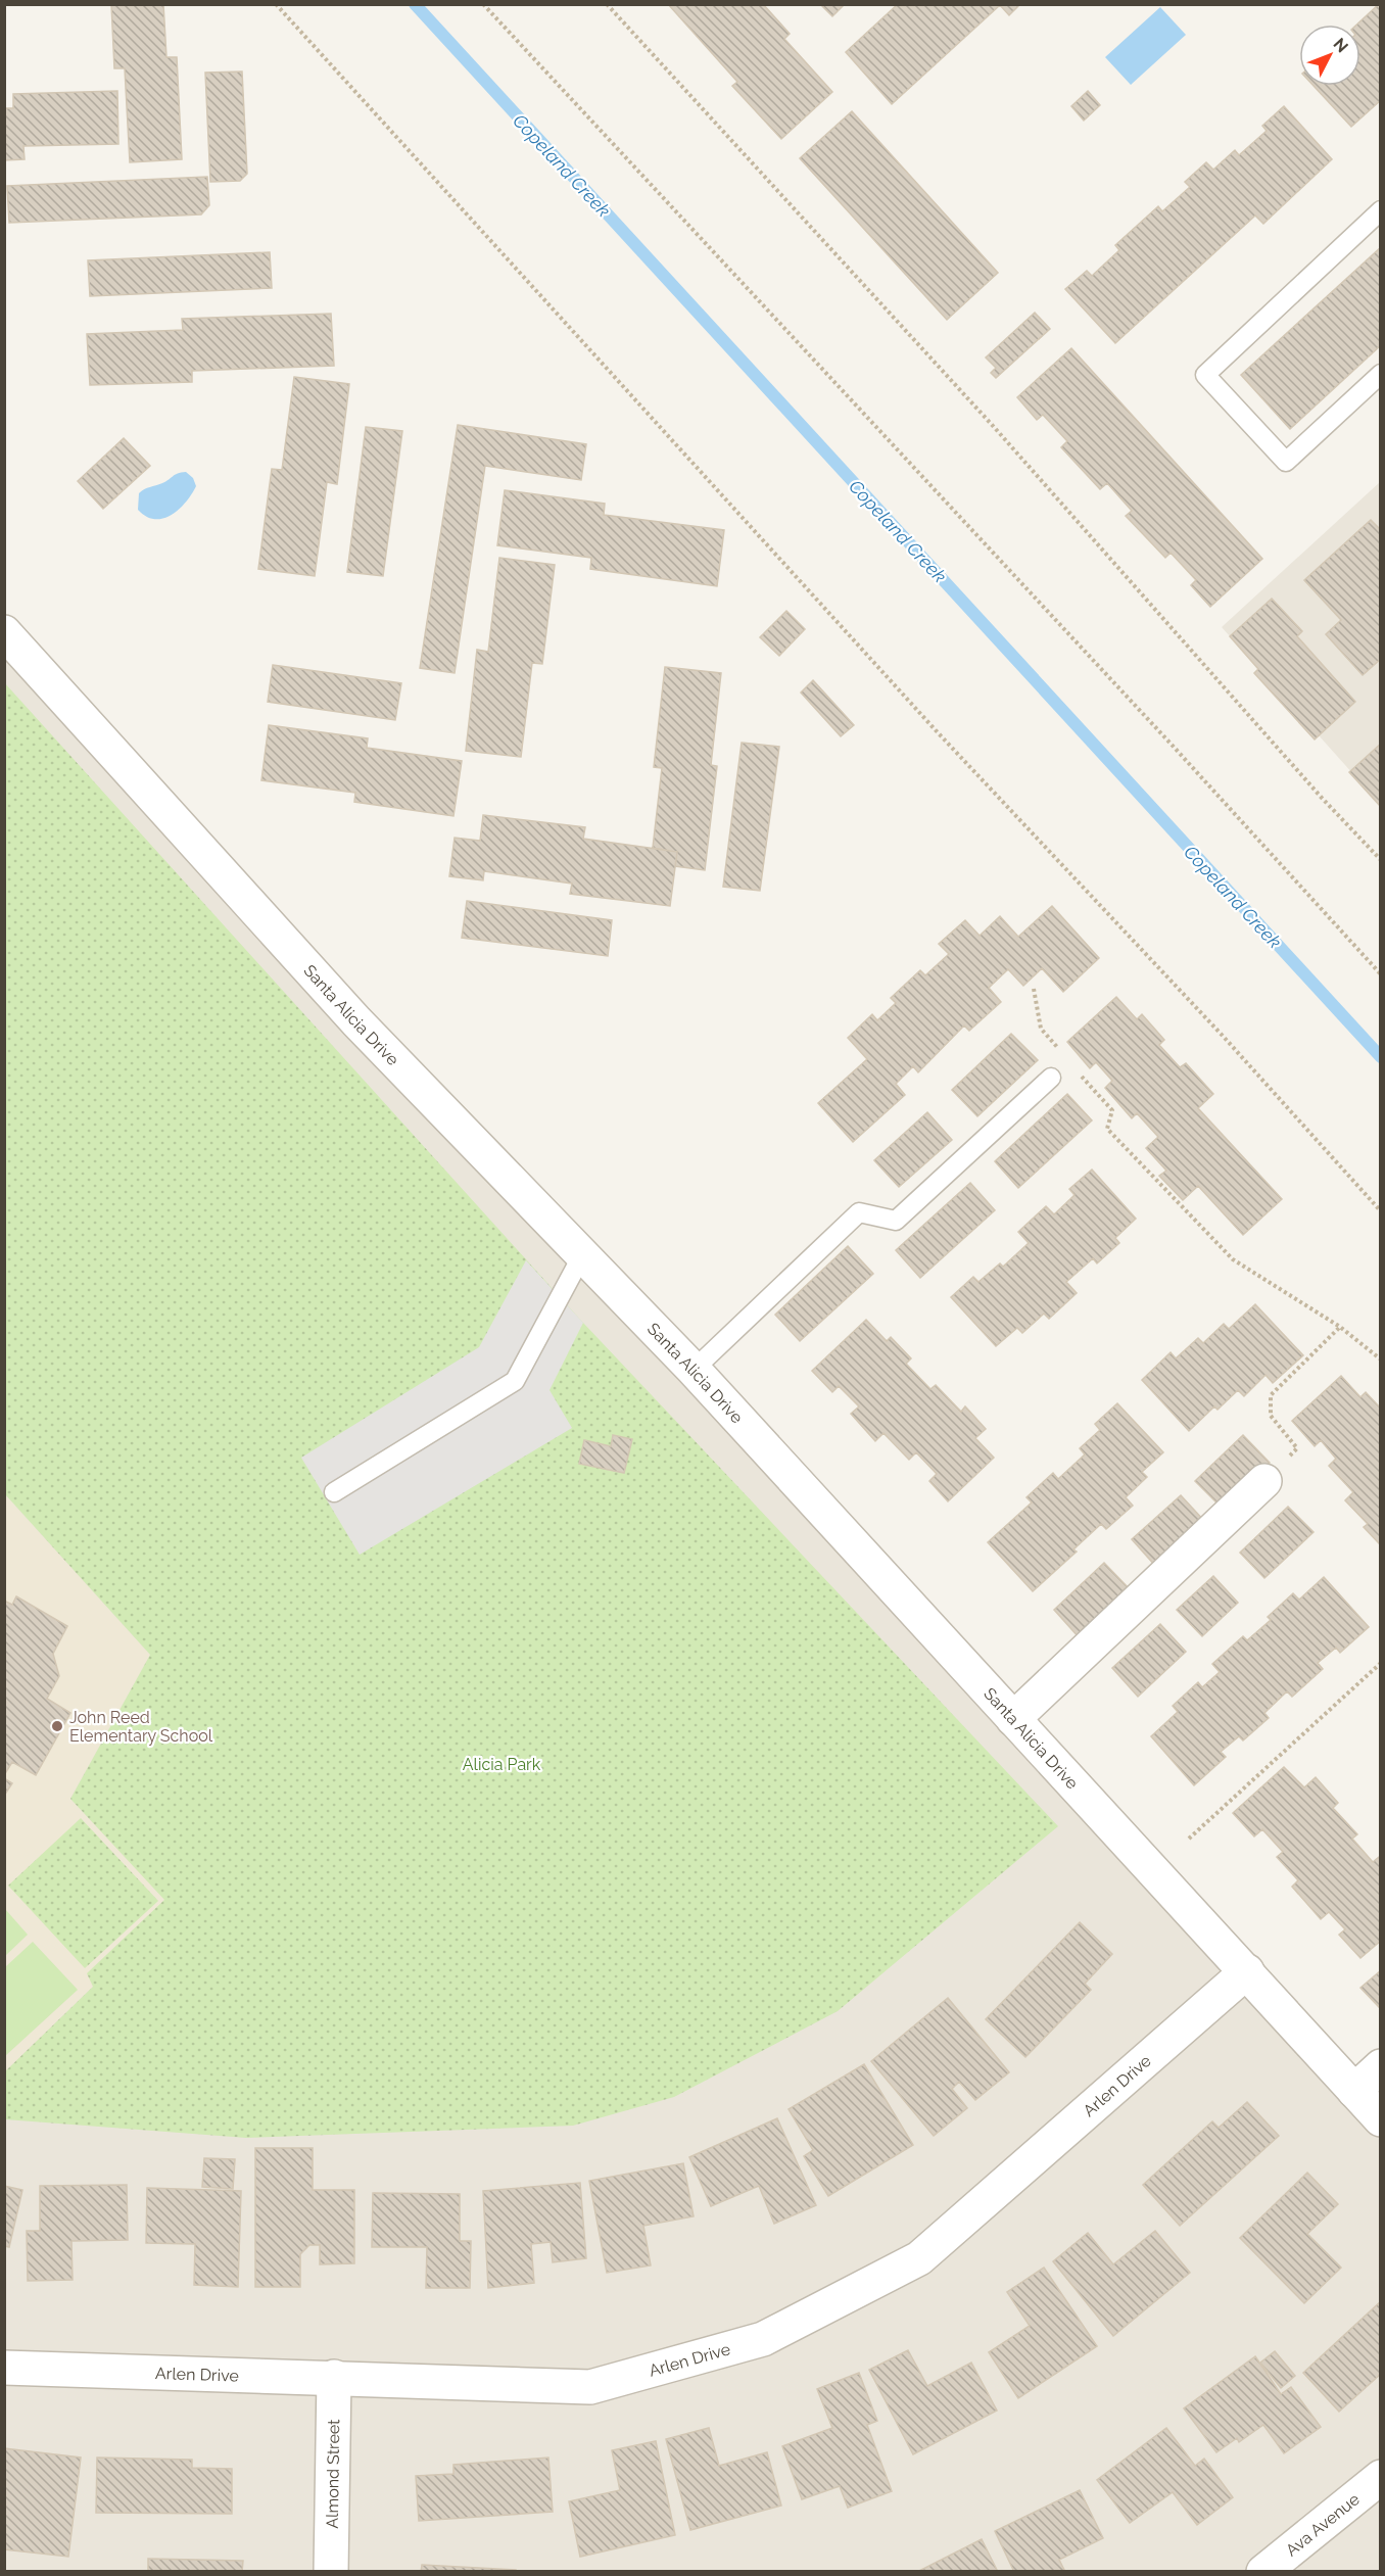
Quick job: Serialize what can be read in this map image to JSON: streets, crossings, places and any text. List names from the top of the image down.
{
  "streets": {
    "street": [
      "Santa Alicia Drive",
      "Arlen Drive",
      "Almond Street",
      "Ava Avenue"
    ]
  },
  "crossings": [
    ["Santa Alicia Drive", "Arlen Drive"],
    ["Arlen Drive", "Almond Street"]
  ],
  "water": ["Copeland Creek"],
  "parks": ["Alicia Park"],
  "places": ["John Reed Elementary School"],
  "north": "top right"
}
